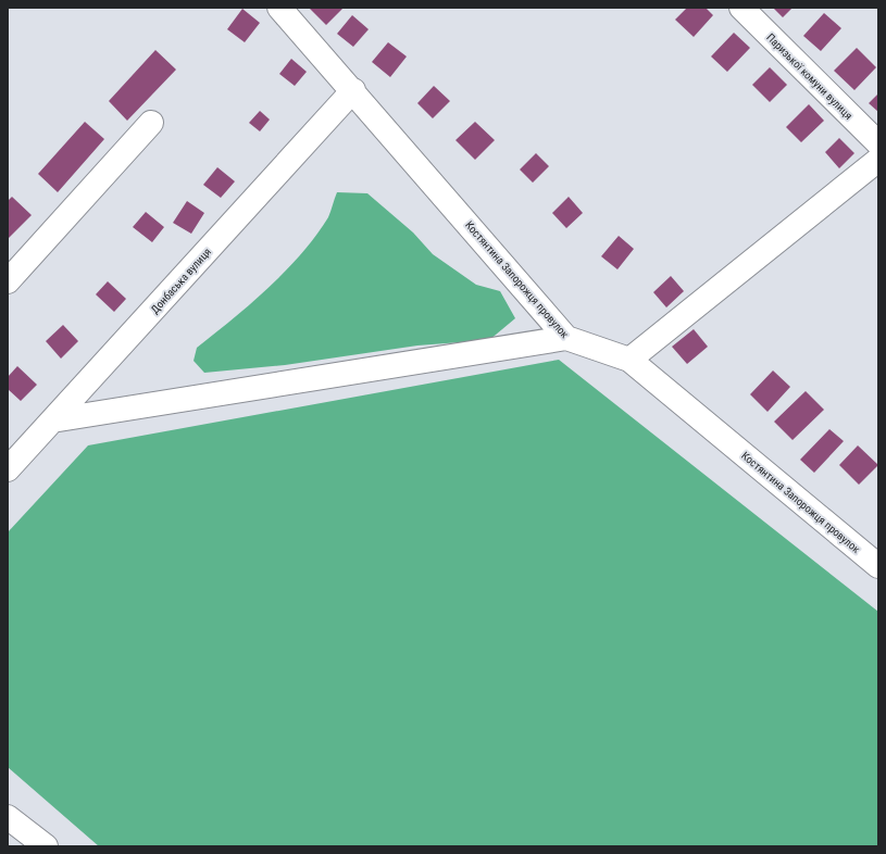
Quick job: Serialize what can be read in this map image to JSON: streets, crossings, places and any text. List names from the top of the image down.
{
  "streets": {
    "street": ["Паризької комуни вулиця", "Костянтина Запорожця провулок", "Донбаська вулиця"]
  },
  "crossings": [
    ["Костянтина Запорожця провулок", "Донбаська вулиця"]
  ]
}
